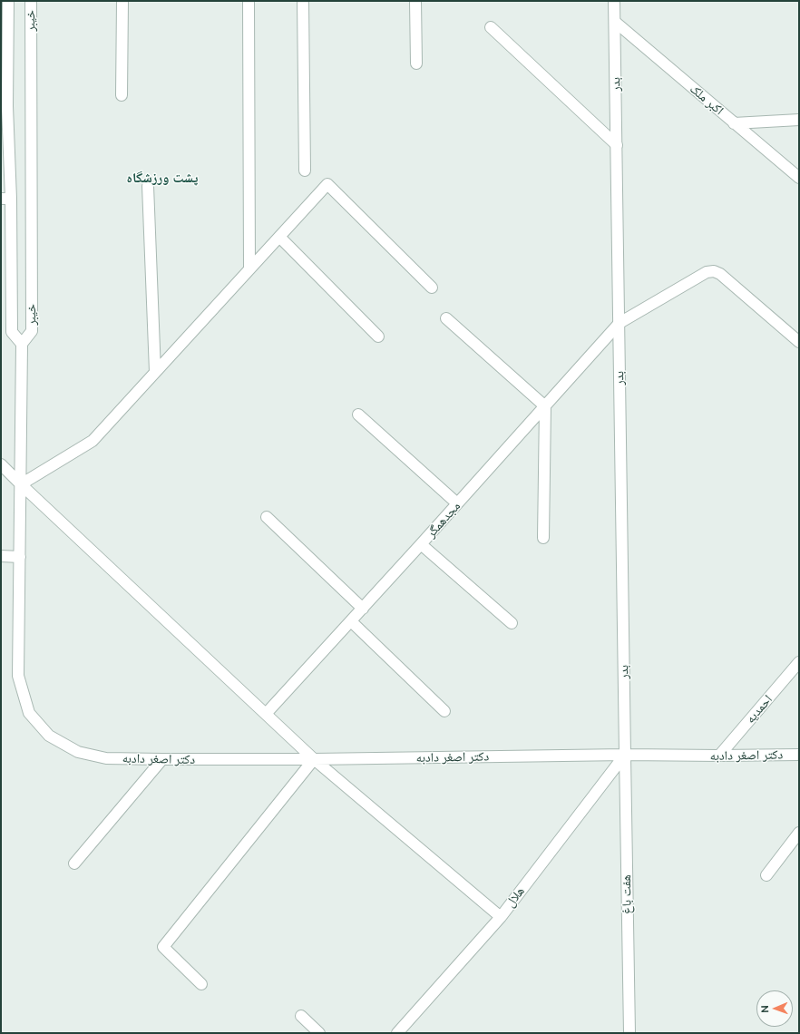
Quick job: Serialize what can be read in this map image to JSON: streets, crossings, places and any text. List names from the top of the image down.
{
  "streets": {
    "street": [
      "خیبر",
      "بدر",
      "اکبر ملک",
      "مجدهمگر",
      "احمدیه",
      "دکتر اصغر دادبه",
      "هفت باغ",
      "هلال"
    ]
  },
  "crossings": [
    ["خیبر", "دکتر اصغر دادبه"],
    ["بدر", "اکبر ملک"],
    ["بدر", "مجدهمگر"],
    ["بدر", "دکتر اصغر دادبه"],
    ["بدر", "هفت باغ"],
    ["بدر", "هلال"],
    ["احمدیه", "دکتر اصغر دادبه"],
    ["دکتر اصغر دادبه", "هفت باغ"],
    ["دکتر اصغر دادبه", "هلال"],
    ["هفت باغ", "هلال"]
  ],
  "districts": ["پشت ورزشگاه"],
  "north": "left"
}
